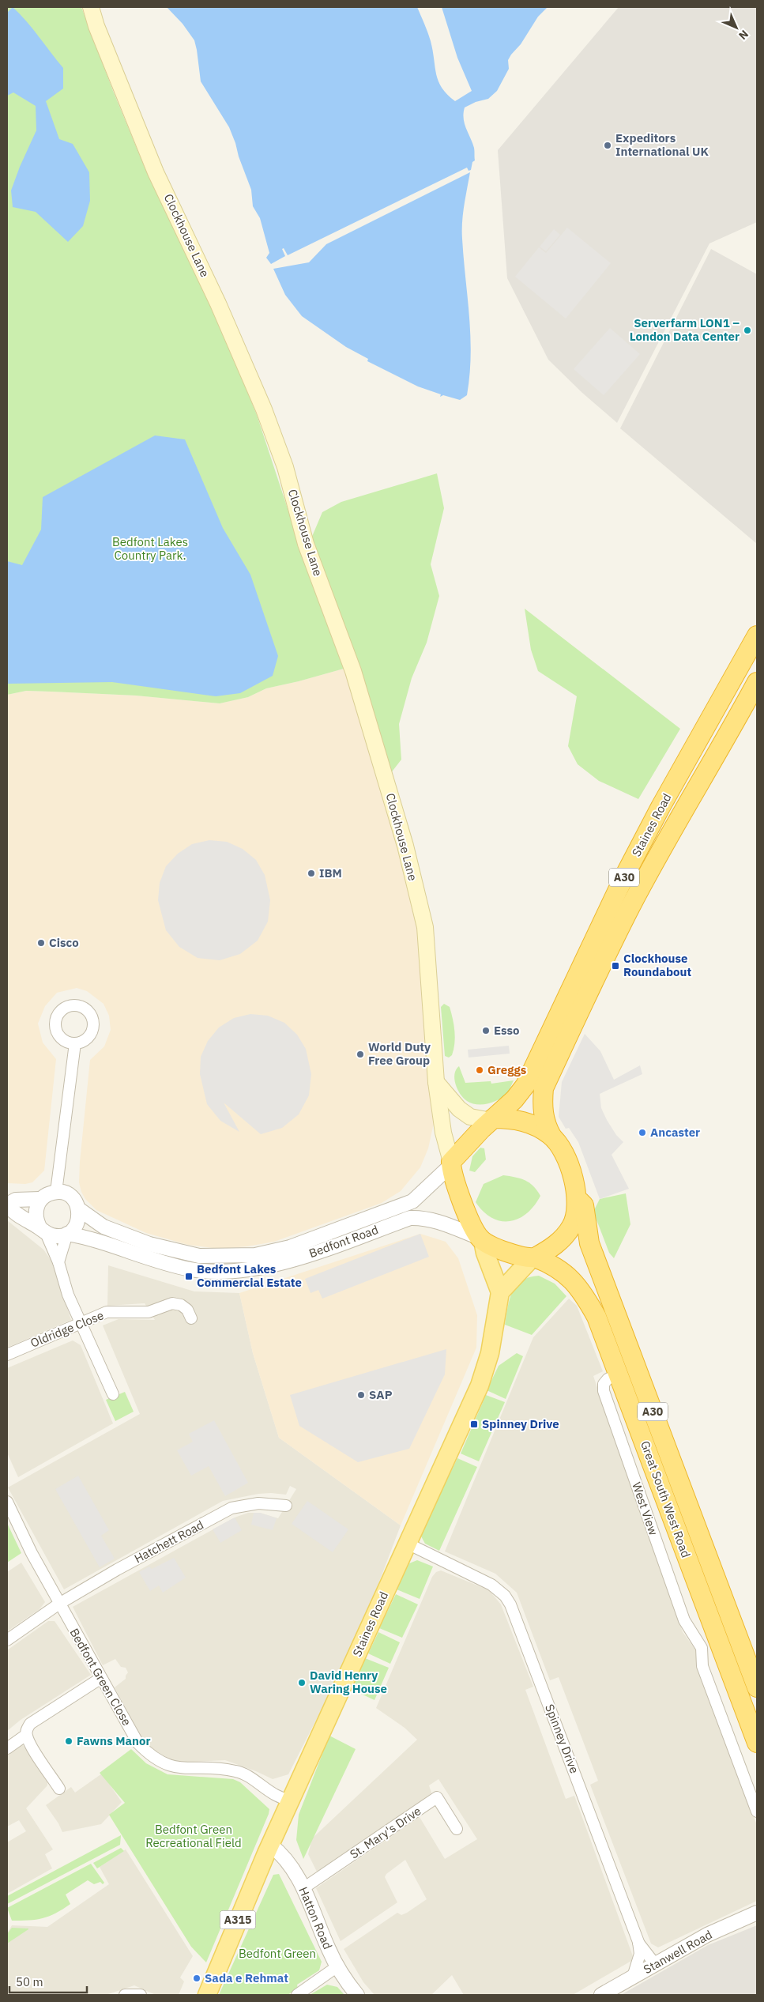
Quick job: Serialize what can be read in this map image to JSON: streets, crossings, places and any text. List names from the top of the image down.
{
  "streets": {
    "highway": ["Staines Road", "A30", "Great South West Road"],
    "main road": ["Clockhouse Lane", "A315"],
    "street": [
      "Bedfont Road",
      "Oldridge Close",
      "Hatchett Road",
      "Bedfont Green Close",
      "Spinney Drive",
      "St. Mary's Drive",
      "Hatton Road",
      "Stanwell Road"
    ]
  },
  "crossings": [
    ["Clockhouse Lane", "Staines Road"],
    ["Clockhouse Lane", "Bedfont Road"],
    ["Clockhouse Lane", "Great South West Road"],
    ["Staines Road", "Bedfont Road"],
    ["Staines Road", "Great South West Road"],
    ["Staines Road", "Bedfont Green Close"],
    ["Staines Road", "Spinney Drive"],
    ["Staines Road", "Hatton Road"],
    ["Bedfont Road", "Great South West Road"],
    ["Hatchett Road", "Bedfont Green Close"],
    ["Spinney Drive", "Stanwell Road"],
    ["St. Mary's Drive", "Hatton Road"]
  ],
  "parks": ["Bedfont Lakes Country Park.", "Bedfont Green Recreational Field", "Bedfont Green"],
  "places": {
    "other": [
      "Expeditors International UK",
      "Serverfarm LON1 – London Data Center",
      "IBM",
      "Cisco",
      "Esso",
      "World Duty Free Group",
      "Greggs",
      "Ancaster",
      "SAP",
      "David Henry Waring House",
      "Fawns Manor",
      "Sada e Rehmat"
    ],
    "transit": ["Clockhouse Roundabout", "Bedfont Lakes Commercial Estate", "Spinney Drive"]
  },
  "scale_bar": "50 m",
  "north": "bottom right"
}
